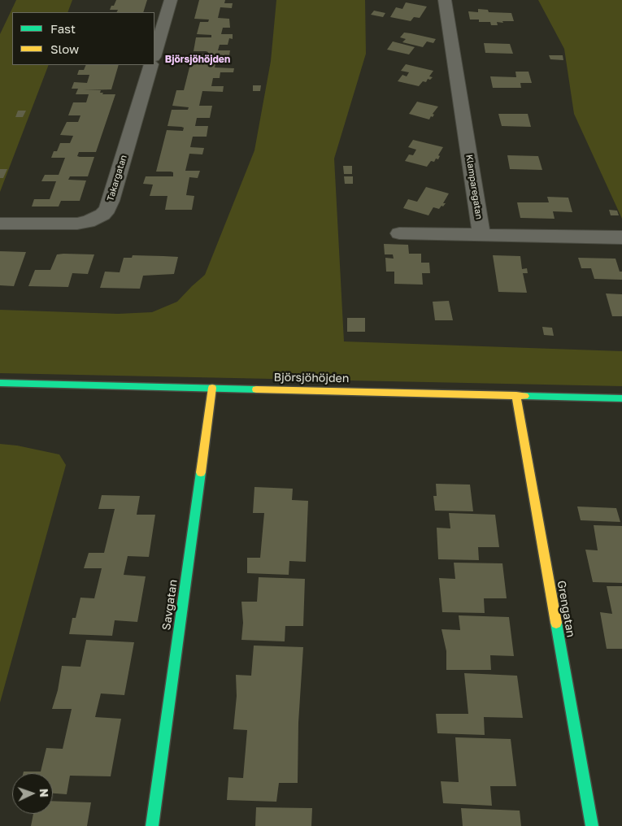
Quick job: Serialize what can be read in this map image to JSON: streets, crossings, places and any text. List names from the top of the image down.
{
  "streets": {
    "street": [
      "Takargatan",
      "Klamparegatan",
      "Björsjöhöjden",
      "Savgatan",
      "Grengatan"
    ]
  },
  "crossings": [
    ["Björsjöhöjden", "Savgatan"],
    ["Björsjöhöjden", "Grengatan"]
  ],
  "districts": ["Björsjöhöjden"],
  "legend": ["Fast", "Slow"],
  "north": "right"
}
